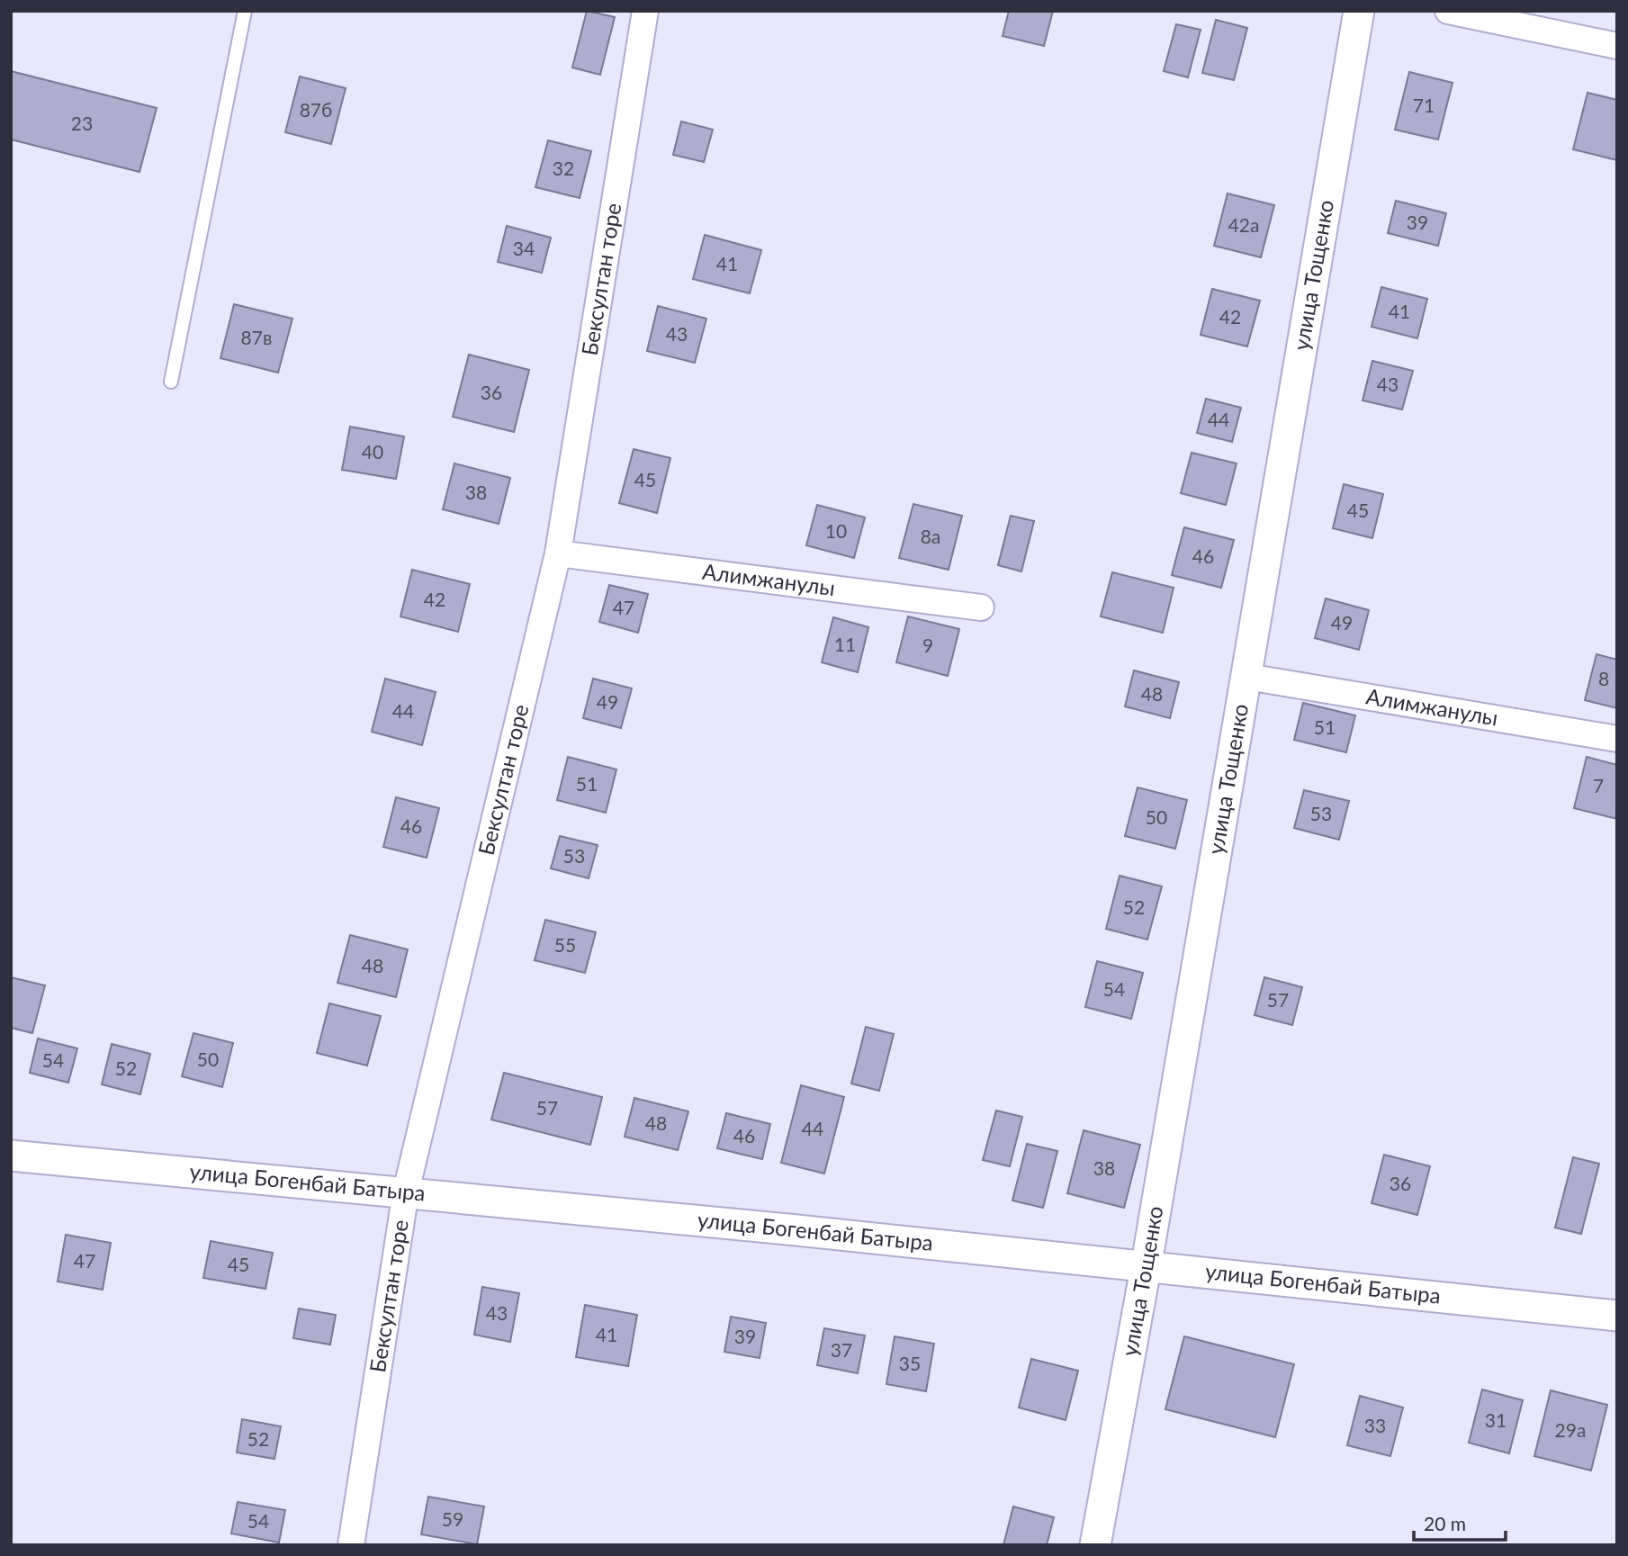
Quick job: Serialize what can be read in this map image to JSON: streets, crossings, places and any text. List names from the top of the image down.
{
  "streets": {
    "street": [
      "улица Тощенко",
      "Бексултан торе",
      "Алимжанулы",
      "улица Богенбай Батыра"
    ]
  },
  "crossings": [
    ["улица Тощенко", "Алимжанулы"],
    ["улица Тощенко", "улица Богенбай Батыра"],
    ["Бексултан торе", "Алимжанулы"],
    ["Бексултан торе", "улица Богенбай Батыра"]
  ],
  "house_numbers": [
    "71",
    "87б",
    "23",
    "32",
    "39",
    "42а",
    "34",
    "41",
    "41",
    "42",
    "43",
    "87в",
    "43",
    "36",
    "44",
    "40",
    "45",
    "38",
    "45",
    "10",
    "8а",
    "46",
    "42",
    "47",
    "49",
    "11",
    "9",
    "8",
    "48",
    "49",
    "44",
    "51",
    "51",
    "7",
    "53",
    "50",
    "46",
    "53",
    "52",
    "55",
    "48",
    "54",
    "57",
    "50",
    "54",
    "52",
    "57",
    "48",
    "44",
    "46",
    "38",
    "36",
    "47",
    "45",
    "43",
    "41",
    "39",
    "37",
    "35",
    "31",
    "33",
    "29а",
    "52",
    "59",
    "54"
  ],
  "scale_bar": "20 m"
}
